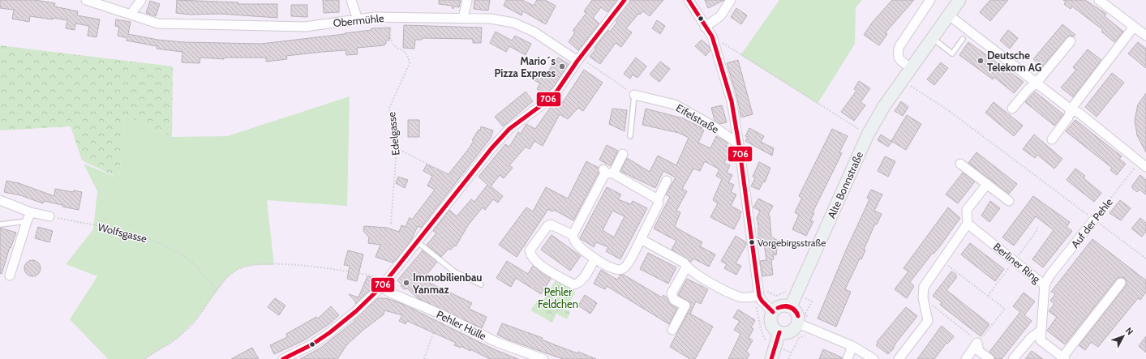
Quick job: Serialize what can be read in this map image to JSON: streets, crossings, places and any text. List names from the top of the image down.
{
  "streets": {
    "main road": ["Alte Bonnstraße"],
    "street": [
      "Obermühle",
      "Eifelstraße",
      "Auf der Pehle",
      "Berliner Ring",
      "Pehler Hülle"
    ],
    "path": ["Edelgasse", "Wolfsgasse"]
  },
  "crossings": [
    ["Obermühle", "Edelgasse"],
    ["Auf der Pehle", "Berliner Ring"]
  ],
  "parks": ["Pehler Feldchen"],
  "places": [
    "Deutsche Telekom AG",
    "Mario´s Pizza Express",
    "Vorgebirgsstraße",
    "Immobilienbau Yanmaz"
  ],
  "lines": ["transit line 706"],
  "north": "top right"
}
